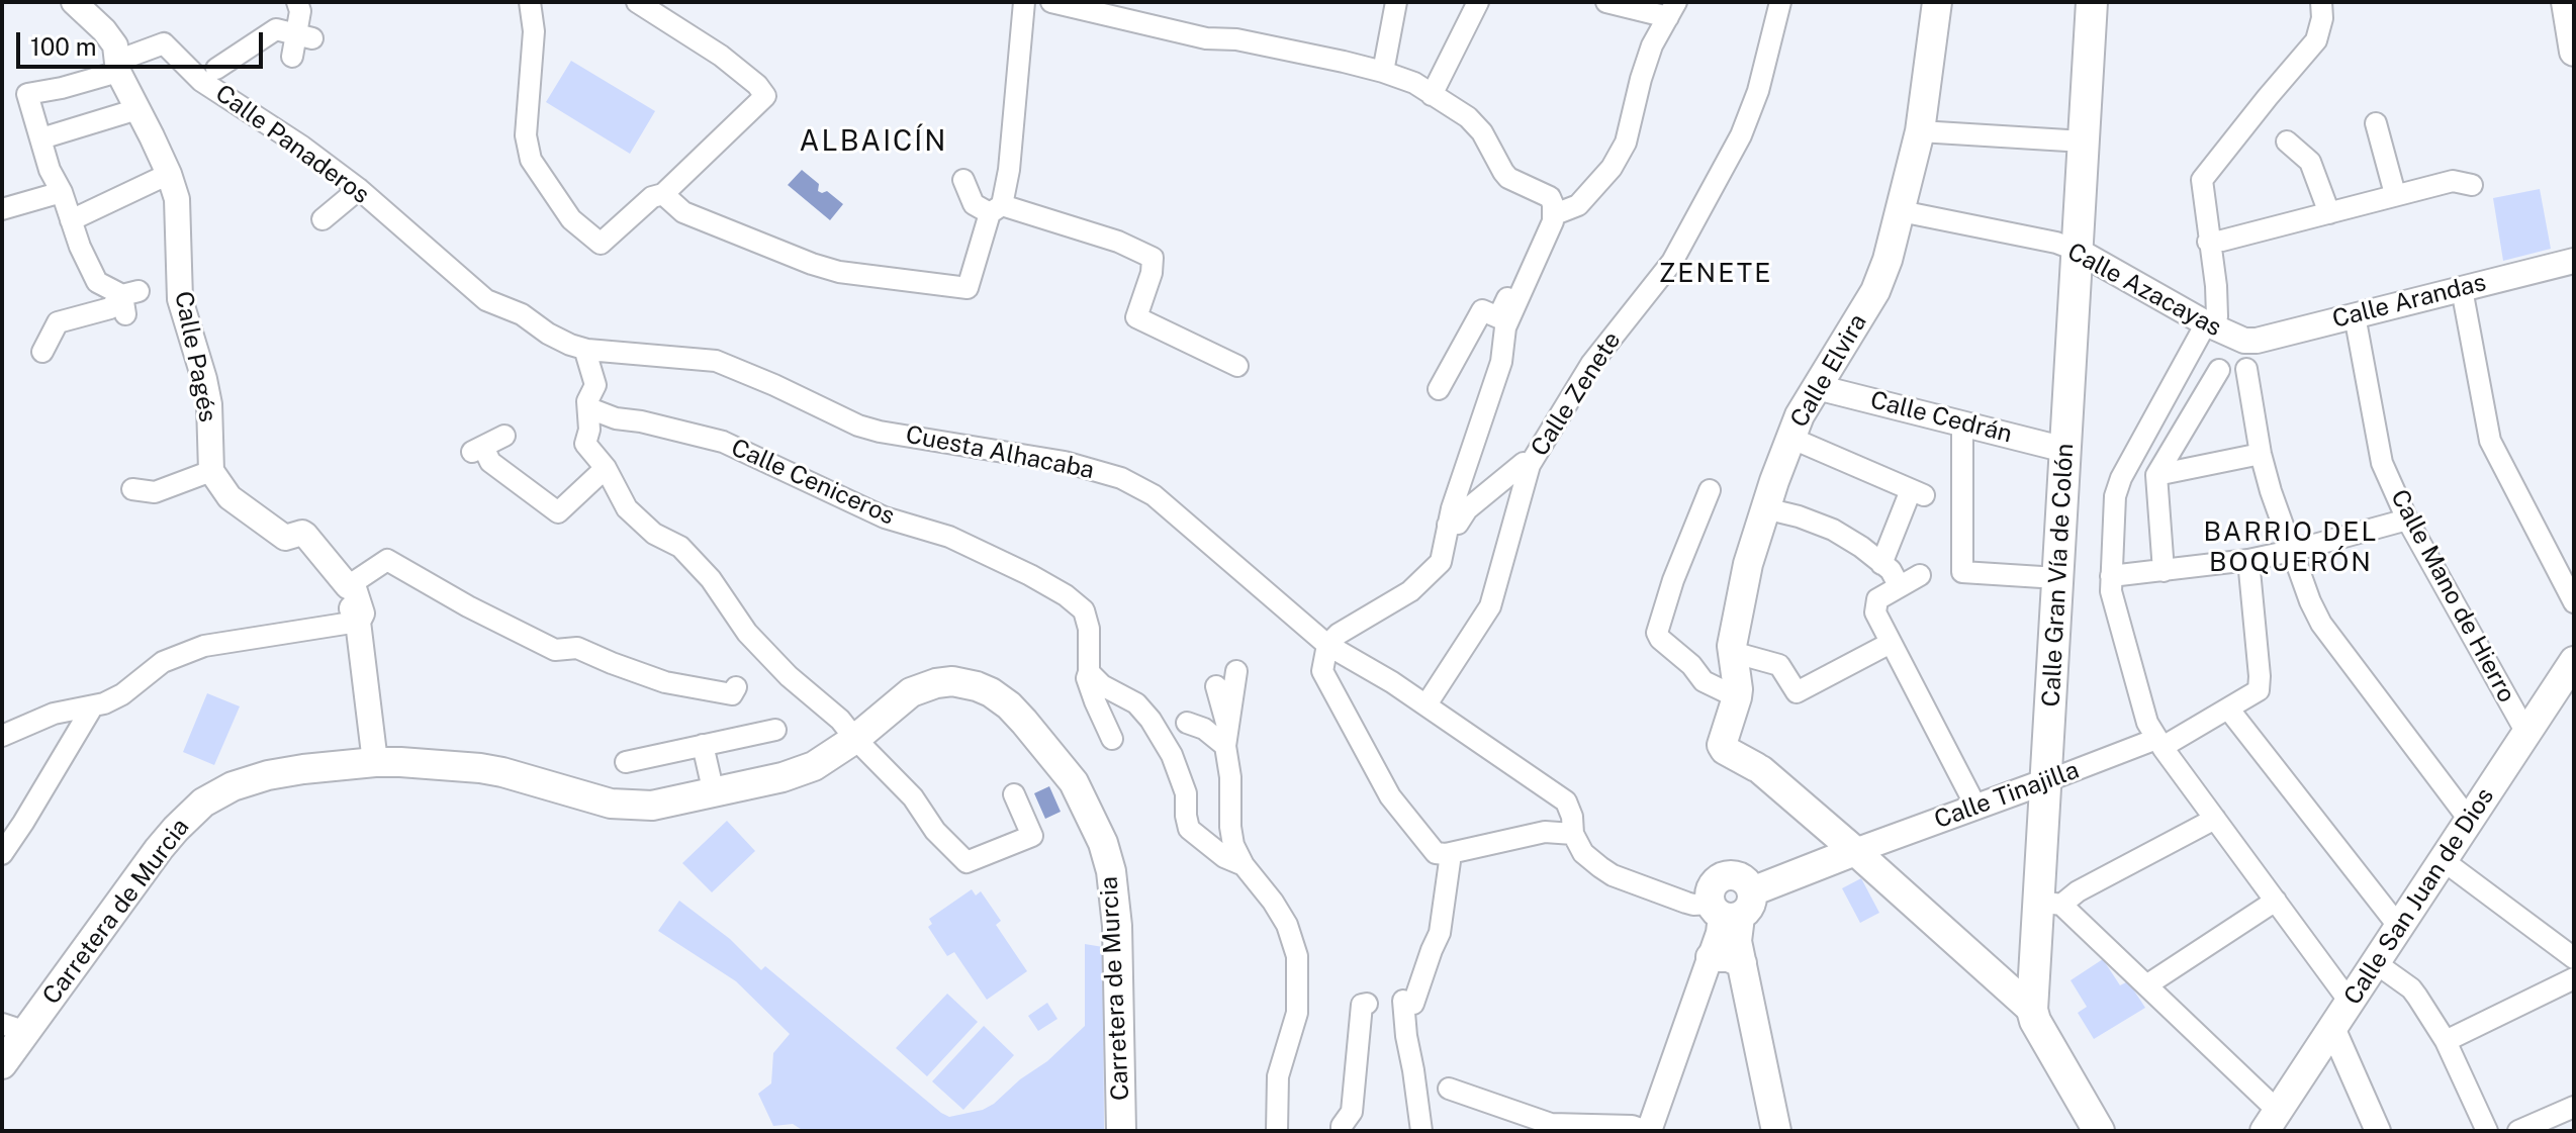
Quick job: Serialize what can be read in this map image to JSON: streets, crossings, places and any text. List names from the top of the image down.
{
  "streets": {
    "main road": [
      "Calle Elvira",
      "Calle Gran Vía de Colón",
      "Calle San Juan de Dios",
      "Carretera de Murcia"
    ],
    "street": [
      "Calle Panaderos",
      "Calle Azacayas",
      "Calle Arandas",
      "Calle Pagés",
      "Calle Zenete",
      "Calle Cedrán",
      "Cuesta Alhacaba",
      "Calle Ceniceros",
      "Calle Mano de Hierro",
      "Calle Tinajilla"
    ]
  },
  "crossings": [
    ["Calle Panaderos", "Calle Pagés"],
    ["Calle Panaderos", "Cuesta Alhacaba"],
    ["Calle Azacayas", "Calle Arandas"],
    ["Calle Azacayas", "Calle Elvira"],
    ["Calle Azacayas", "Calle Gran Vía de Colón"],
    ["Calle Arandas", "Calle Mano de Hierro"],
    ["Calle Elvira", "Calle Cedrán"],
    ["Calle Elvira", "Calle Tinajilla"],
    ["Calle Zenete", "Cuesta Alhacaba"],
    ["Calle Cedrán", "Calle Gran Vía de Colón"],
    ["Calle Gran Vía de Colón", "Calle Tinajilla"],
    ["Calle Mano de Hierro", "Calle San Juan de Dios"]
  ],
  "districts": ["ALBAICÍN", "ZENETE", "BARRIO DEL BOQUERÓN"],
  "scale_bar": "100 m"
}
